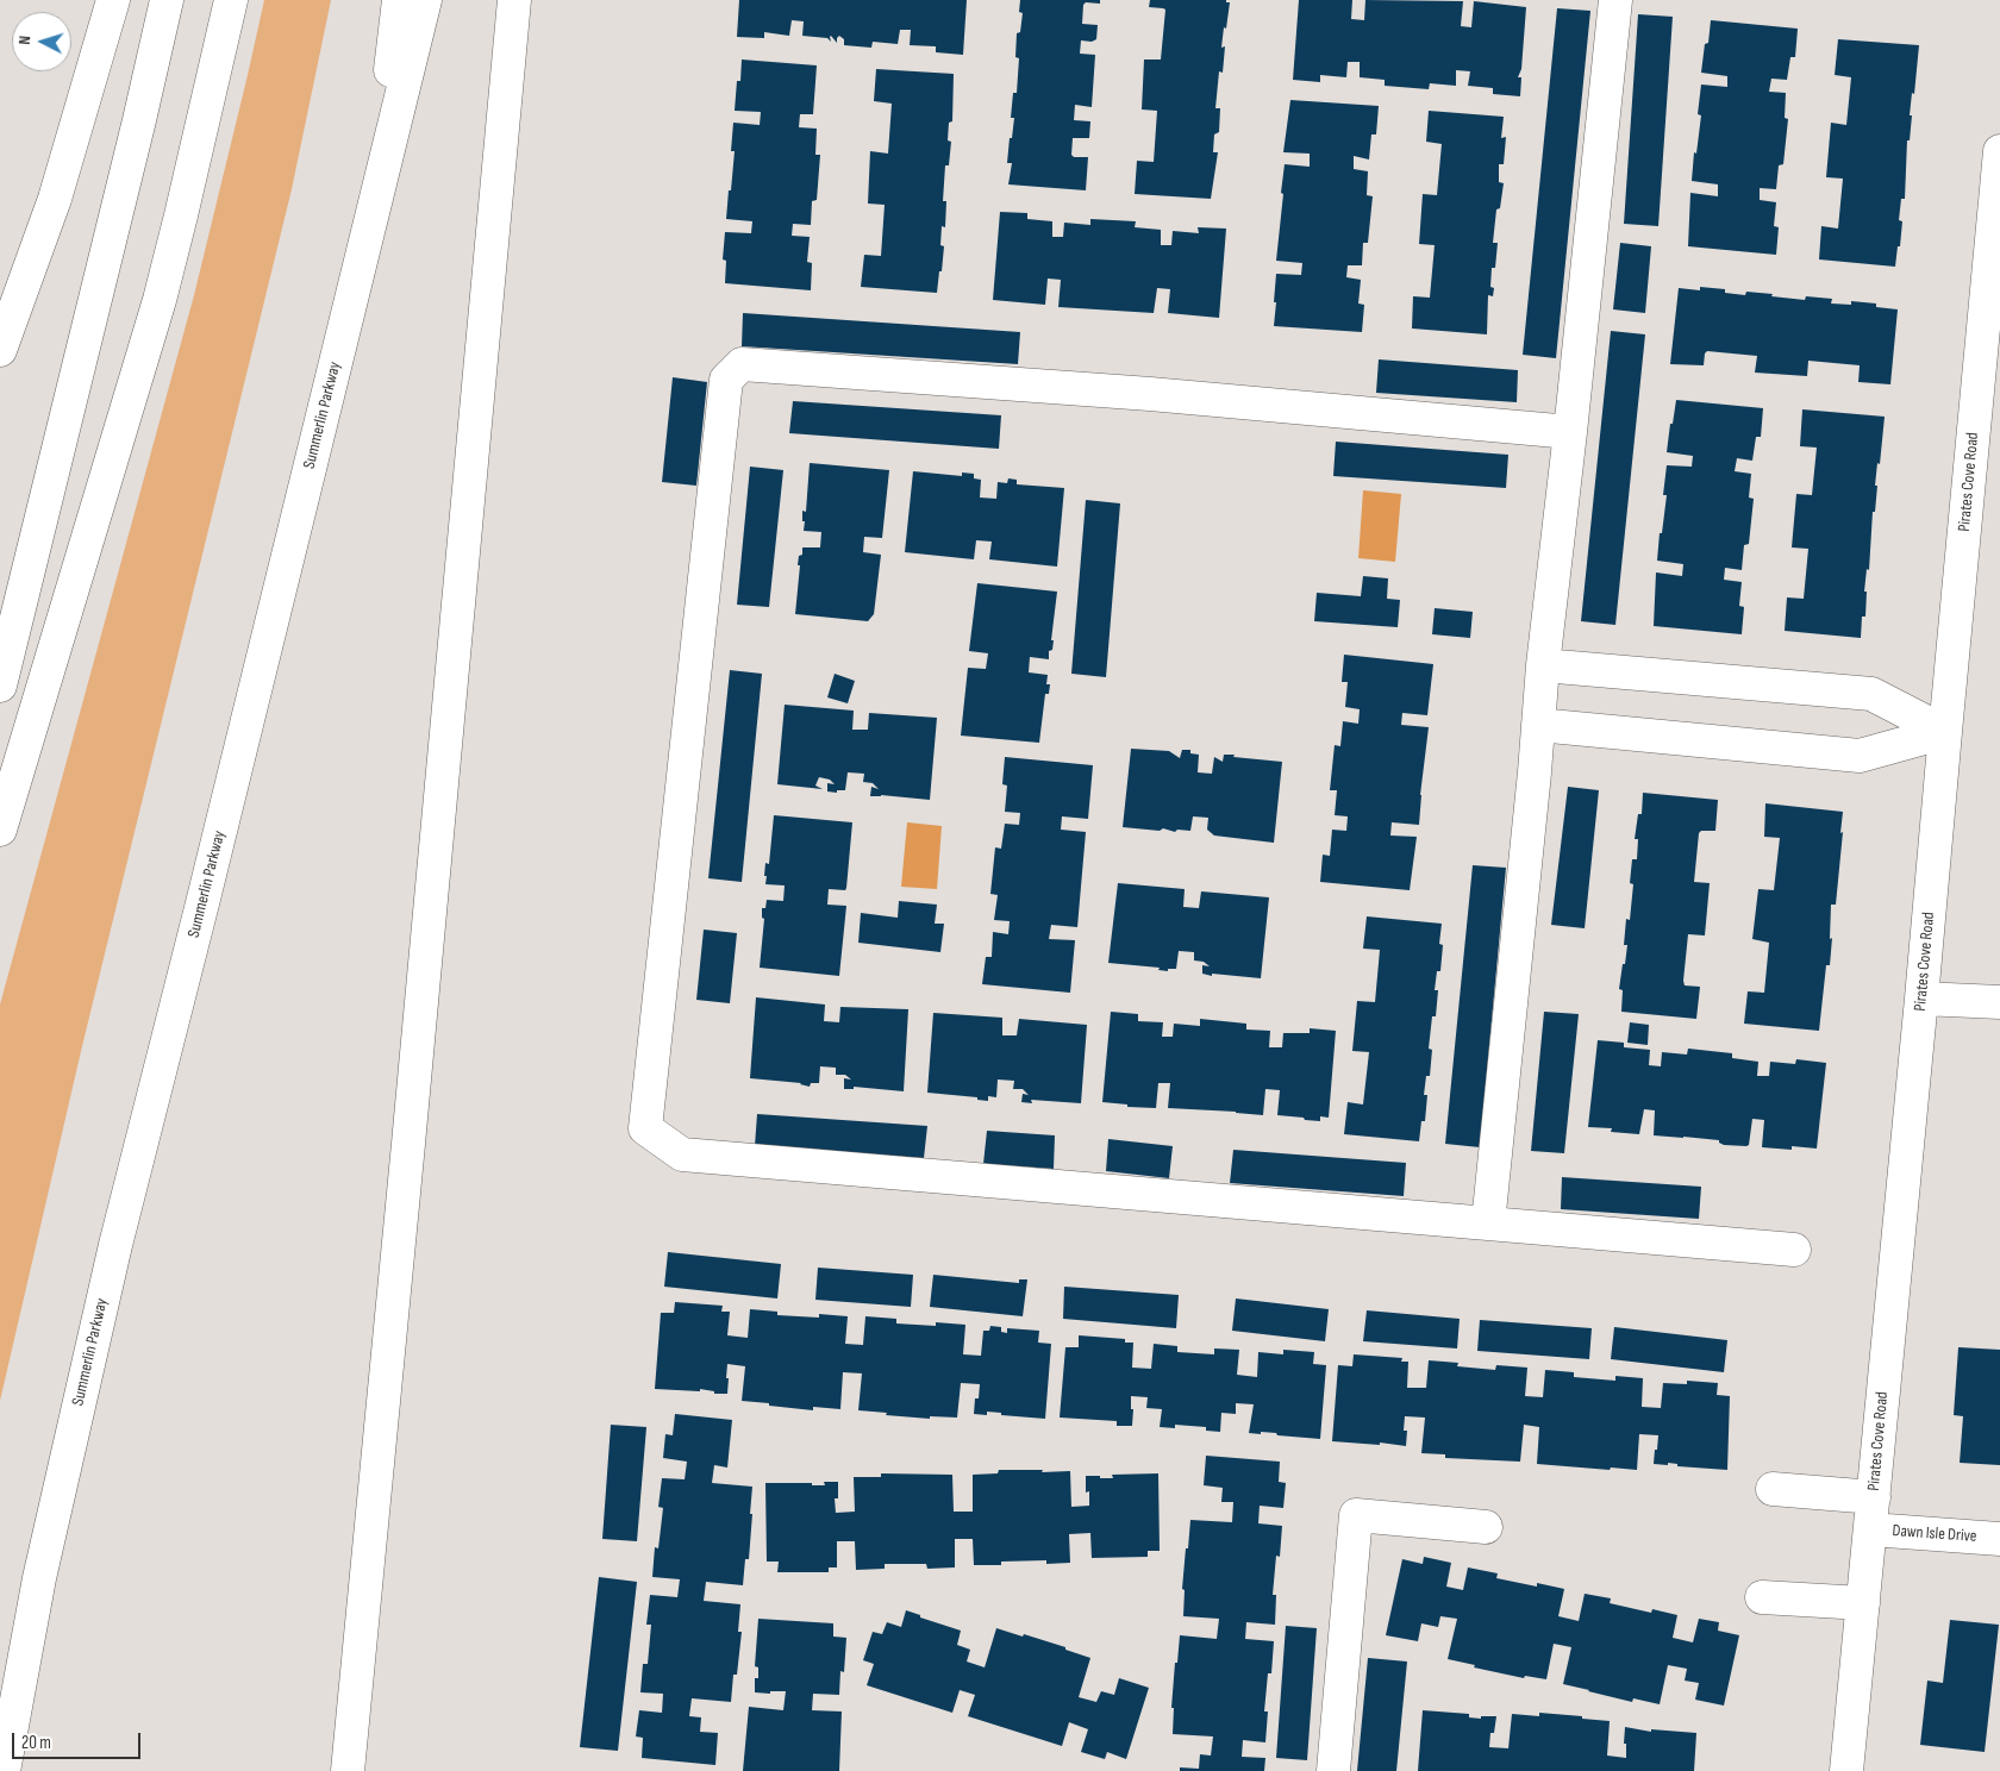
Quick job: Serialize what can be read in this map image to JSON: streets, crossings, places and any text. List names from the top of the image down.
{
  "streets": {
    "main road": ["Summerlin Parkway", "Pirates Cove Road", "Dawn Isle Drive"]
  },
  "crossings": [
    ["Pirates Cove Road", "Dawn Isle Drive"]
  ],
  "scale_bar": "20 m",
  "north": "left"
}
